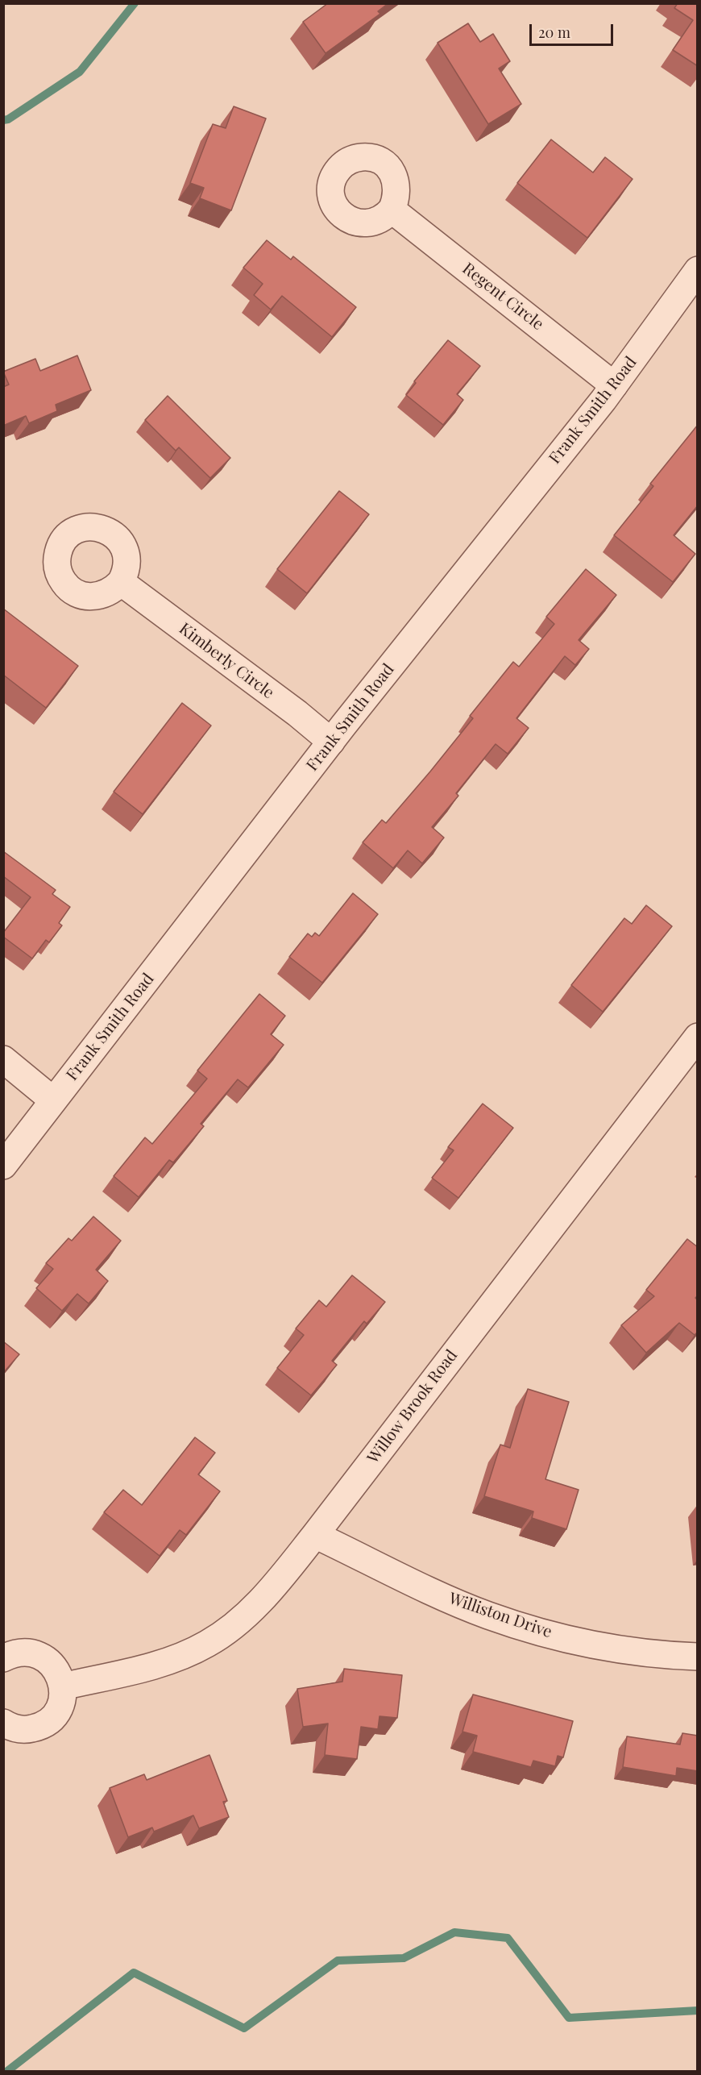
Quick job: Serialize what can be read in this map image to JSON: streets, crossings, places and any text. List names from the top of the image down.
{
  "streets": {
    "street": [
      "Regent Circle",
      "Frank Smith Road",
      "Kimberly Circle",
      "Willow Brook Road",
      "Williston Drive"
    ]
  },
  "crossings": [
    ["Regent Circle", "Frank Smith Road"],
    ["Frank Smith Road", "Kimberly Circle"],
    ["Willow Brook Road", "Williston Drive"]
  ],
  "scale_bar": "20 m"
}
